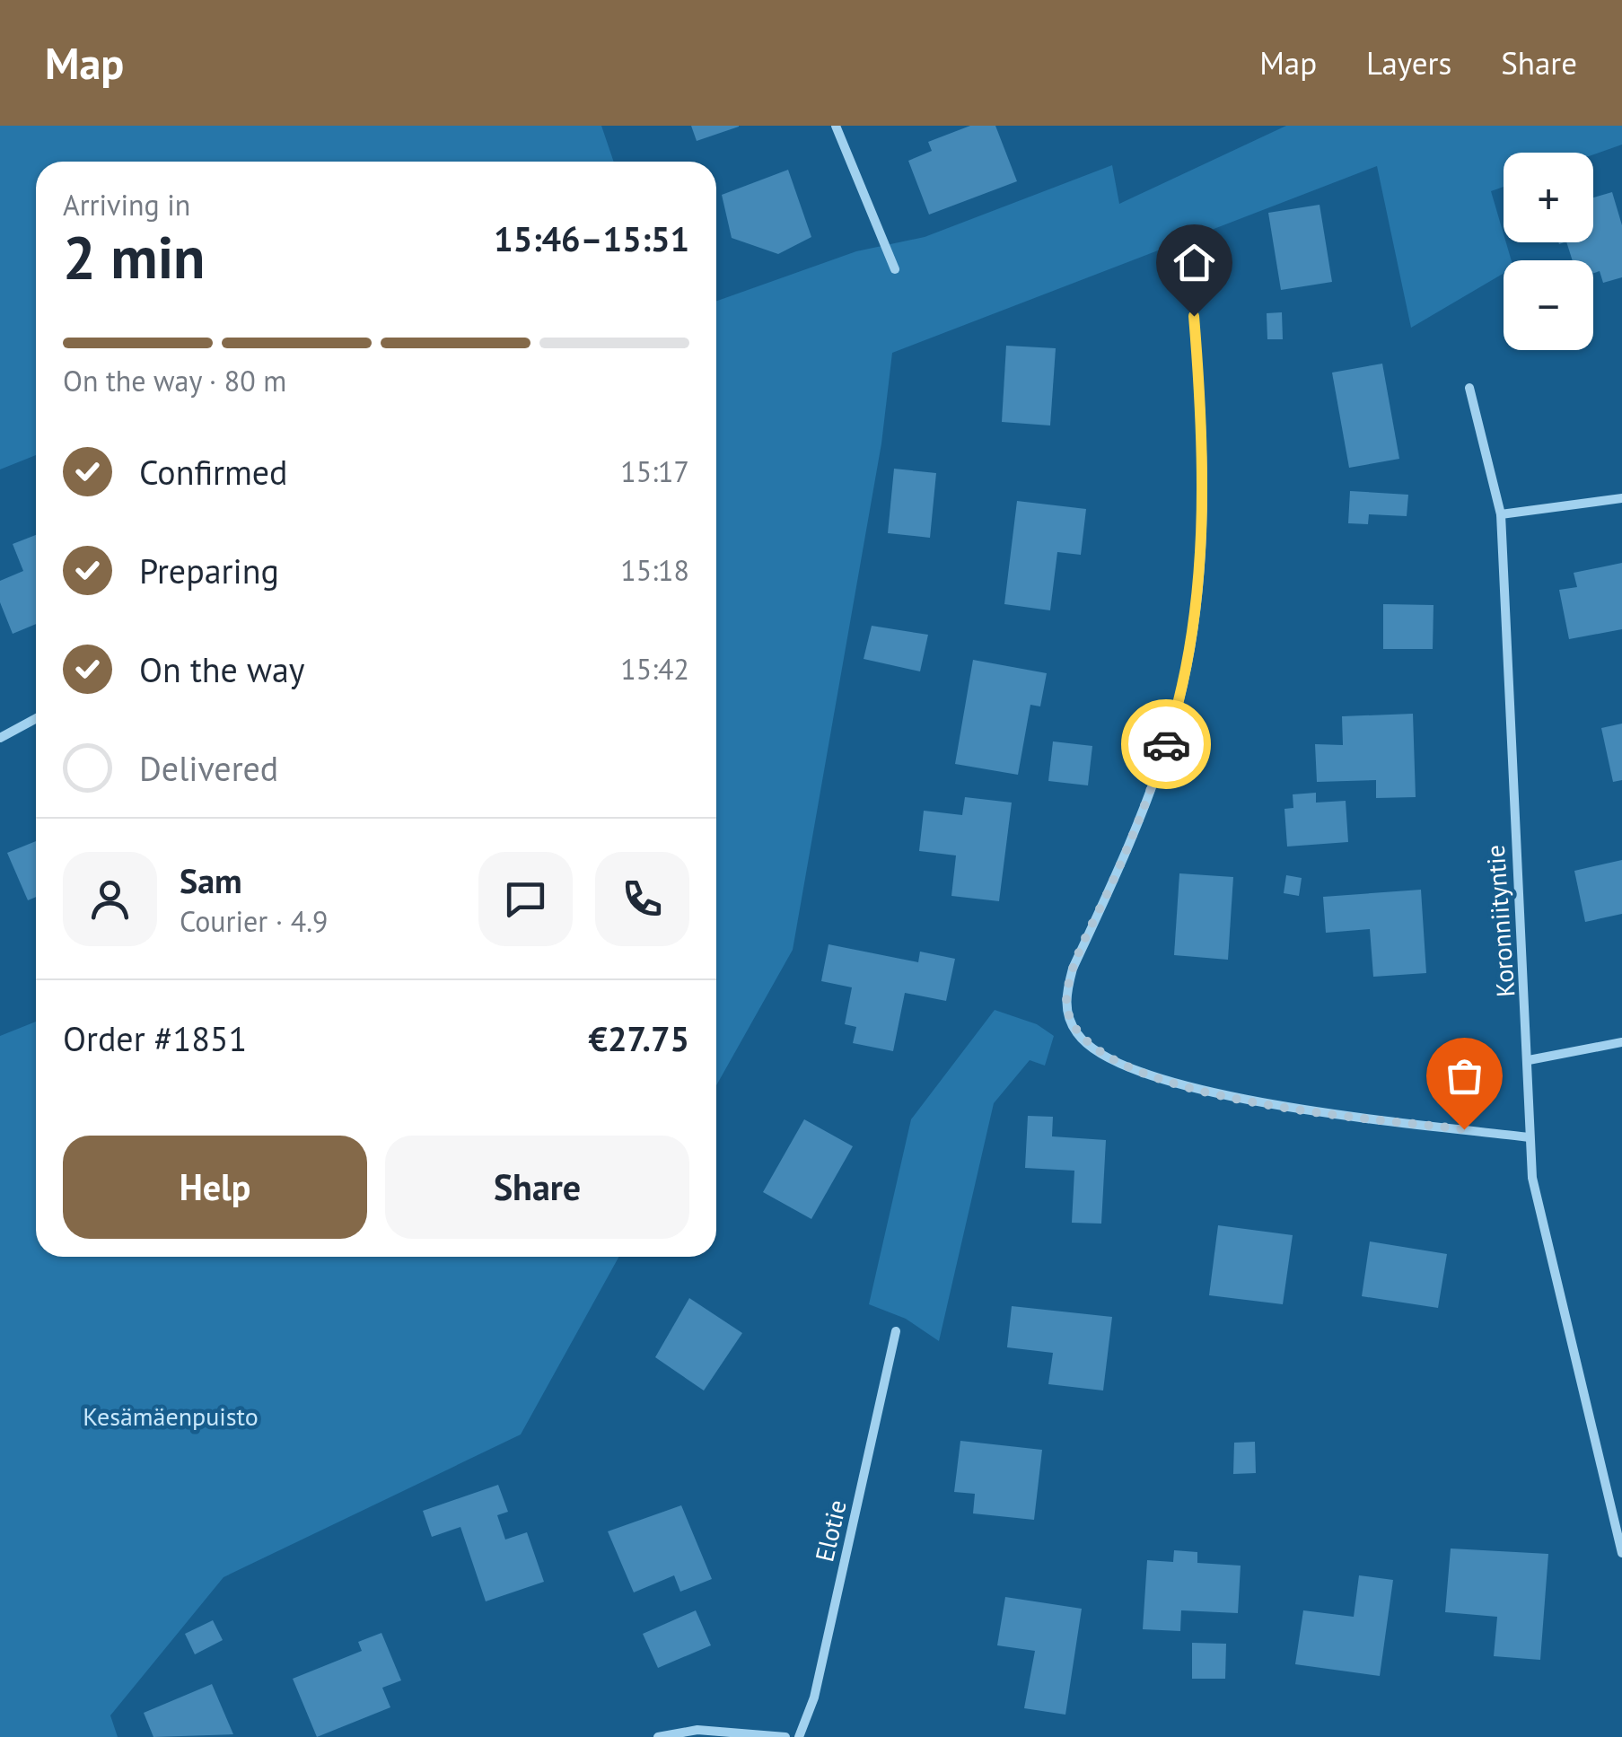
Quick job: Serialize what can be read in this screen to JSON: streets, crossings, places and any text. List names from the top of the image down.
{
  "streets": {
    "street": ["Koronniityntie", "Elotie"]
  },
  "parks": ["Kesämäenpuisto"],
  "page": {
    "header": "Map",
    "nav": ["Map", "Layers", "Share"],
    "map_buttons": ["+", "−"],
    "heading": ["2 min", "Arriving in", "15:46–15:51"],
    "panel": [
      "Sam",
      "Courier · 4.9",
      "Order #1851",
      "€27.75"
    ],
    "bar": "On the way · 80 m",
    "list": [
      ["Confirmed", "15:17"],
      ["Preparing", "15:18"],
      ["On the way", "15:42"],
      "Delivered"
    ],
    "buttons": ["Help", "Share"]
  }
}
